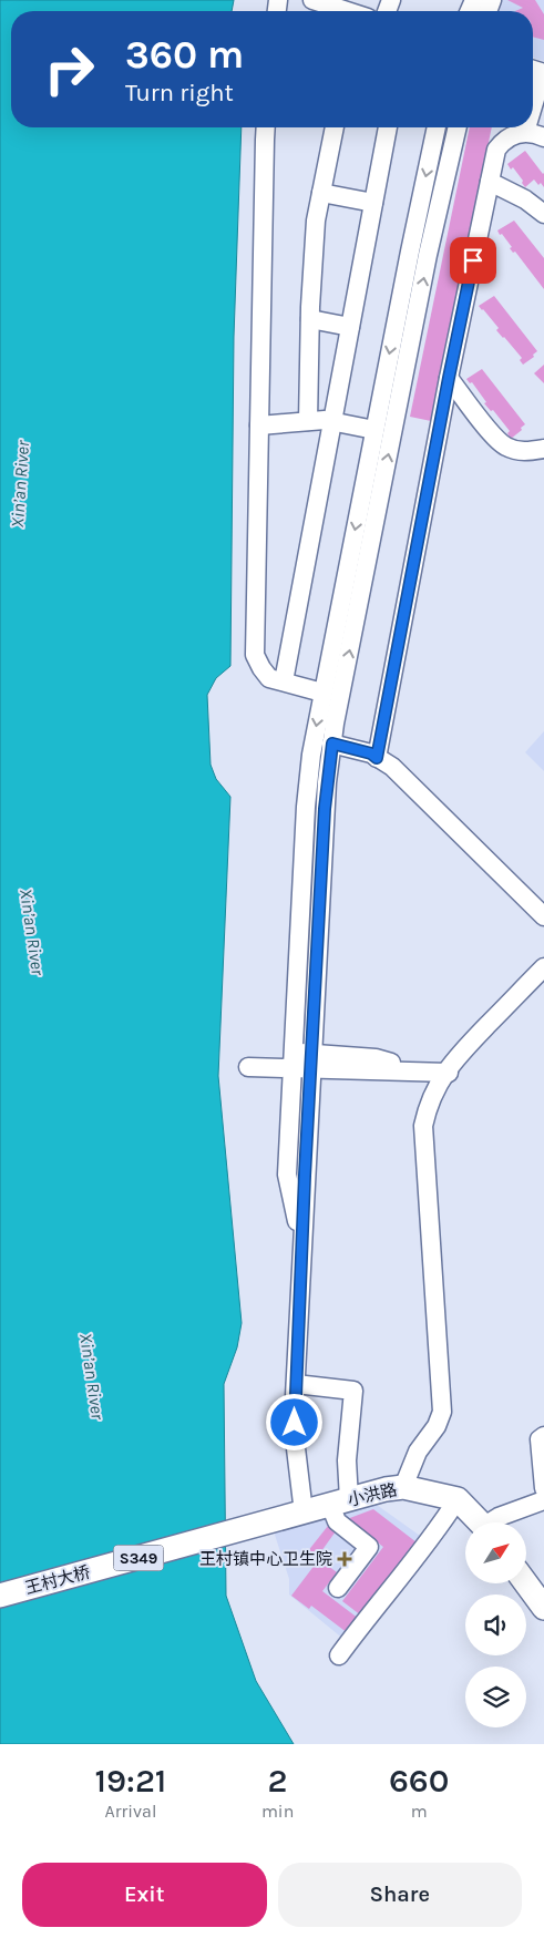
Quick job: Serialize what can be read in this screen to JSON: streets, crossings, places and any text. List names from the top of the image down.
{
  "streets": {
    "main road": ["小洪路", "S349", "王村大桥"]
  },
  "crossings": [
    ["小洪路", "王村大桥"]
  ],
  "water": ["Xin’an River"],
  "places": {
    "health": ["王村镇中心卫生院"]
  },
  "north": "top right",
  "page": {
    "turn": ["360 m", "Turn right"],
    "eta": [
      "19:21",
      "Arrival",
      "2",
      "min",
      "660",
      "m"
    ],
    "buttons": ["Exit", "Share"]
  }
}
